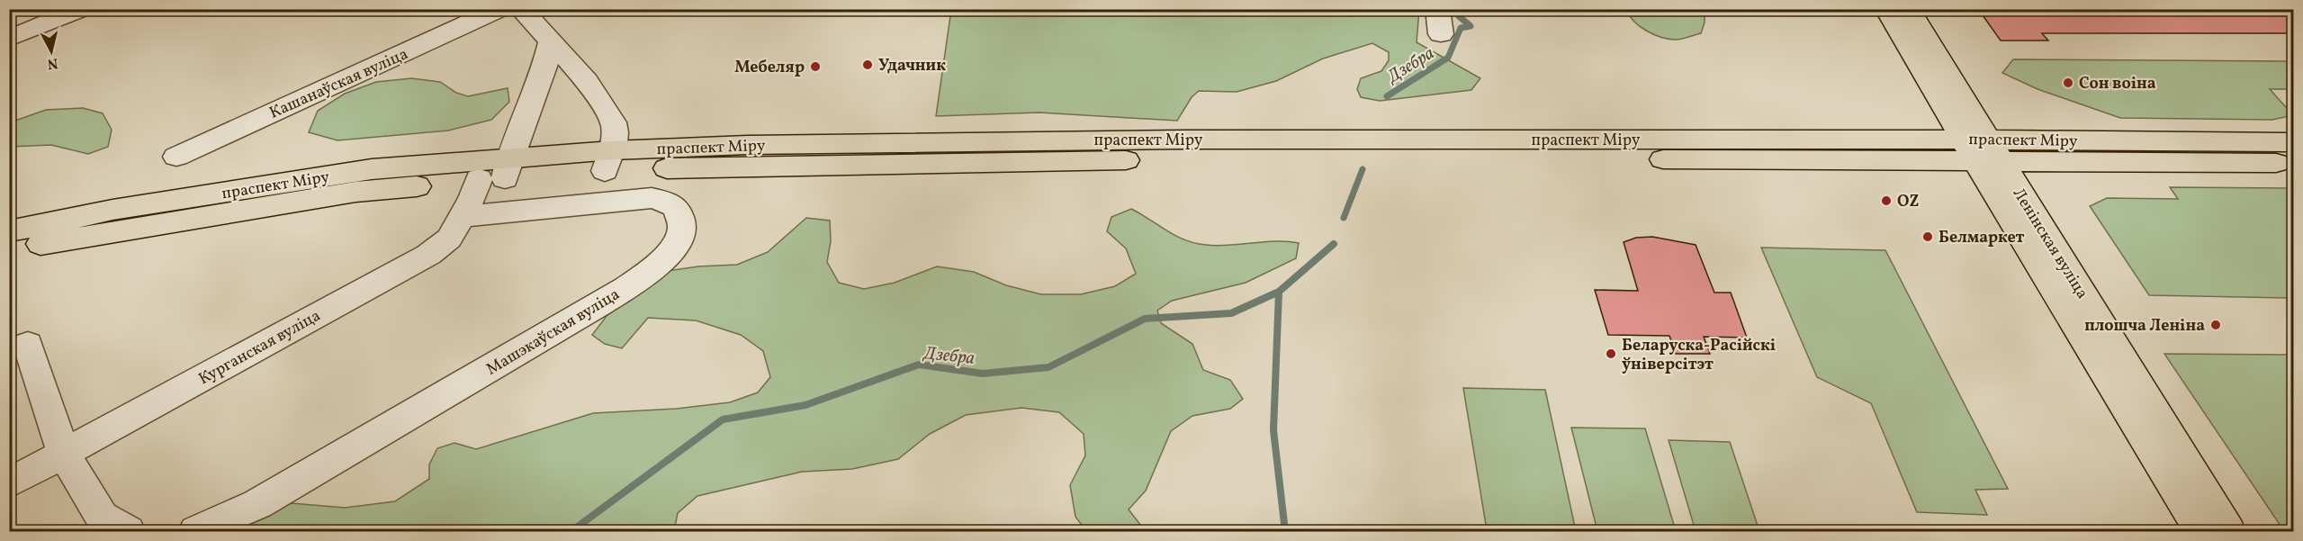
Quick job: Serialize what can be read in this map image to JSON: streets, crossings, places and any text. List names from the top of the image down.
{
  "streets": {
    "main road": ["праспект Міру", "Ленінская вуліца"],
    "street": ["Кашанаўская вуліца", "Машэкаўская вуліца", "Курганская вуліца"]
  },
  "crossings": [
    ["праспект Міру", "Ленінская вуліца"],
    ["праспект Міру", "Курганская вуліца"],
    ["Машэкаўская вуліца", "Курганская вуліца"]
  ],
  "water": ["Дзебра"],
  "places": [
    "Удачник",
    "Мебеляр",
    "Сон воіна",
    "OZ",
    "Белмаркет",
    "плошча Леніна",
    "Беларуска-Расійскі ўніверсітэт"
  ],
  "north": "bottom"
}
